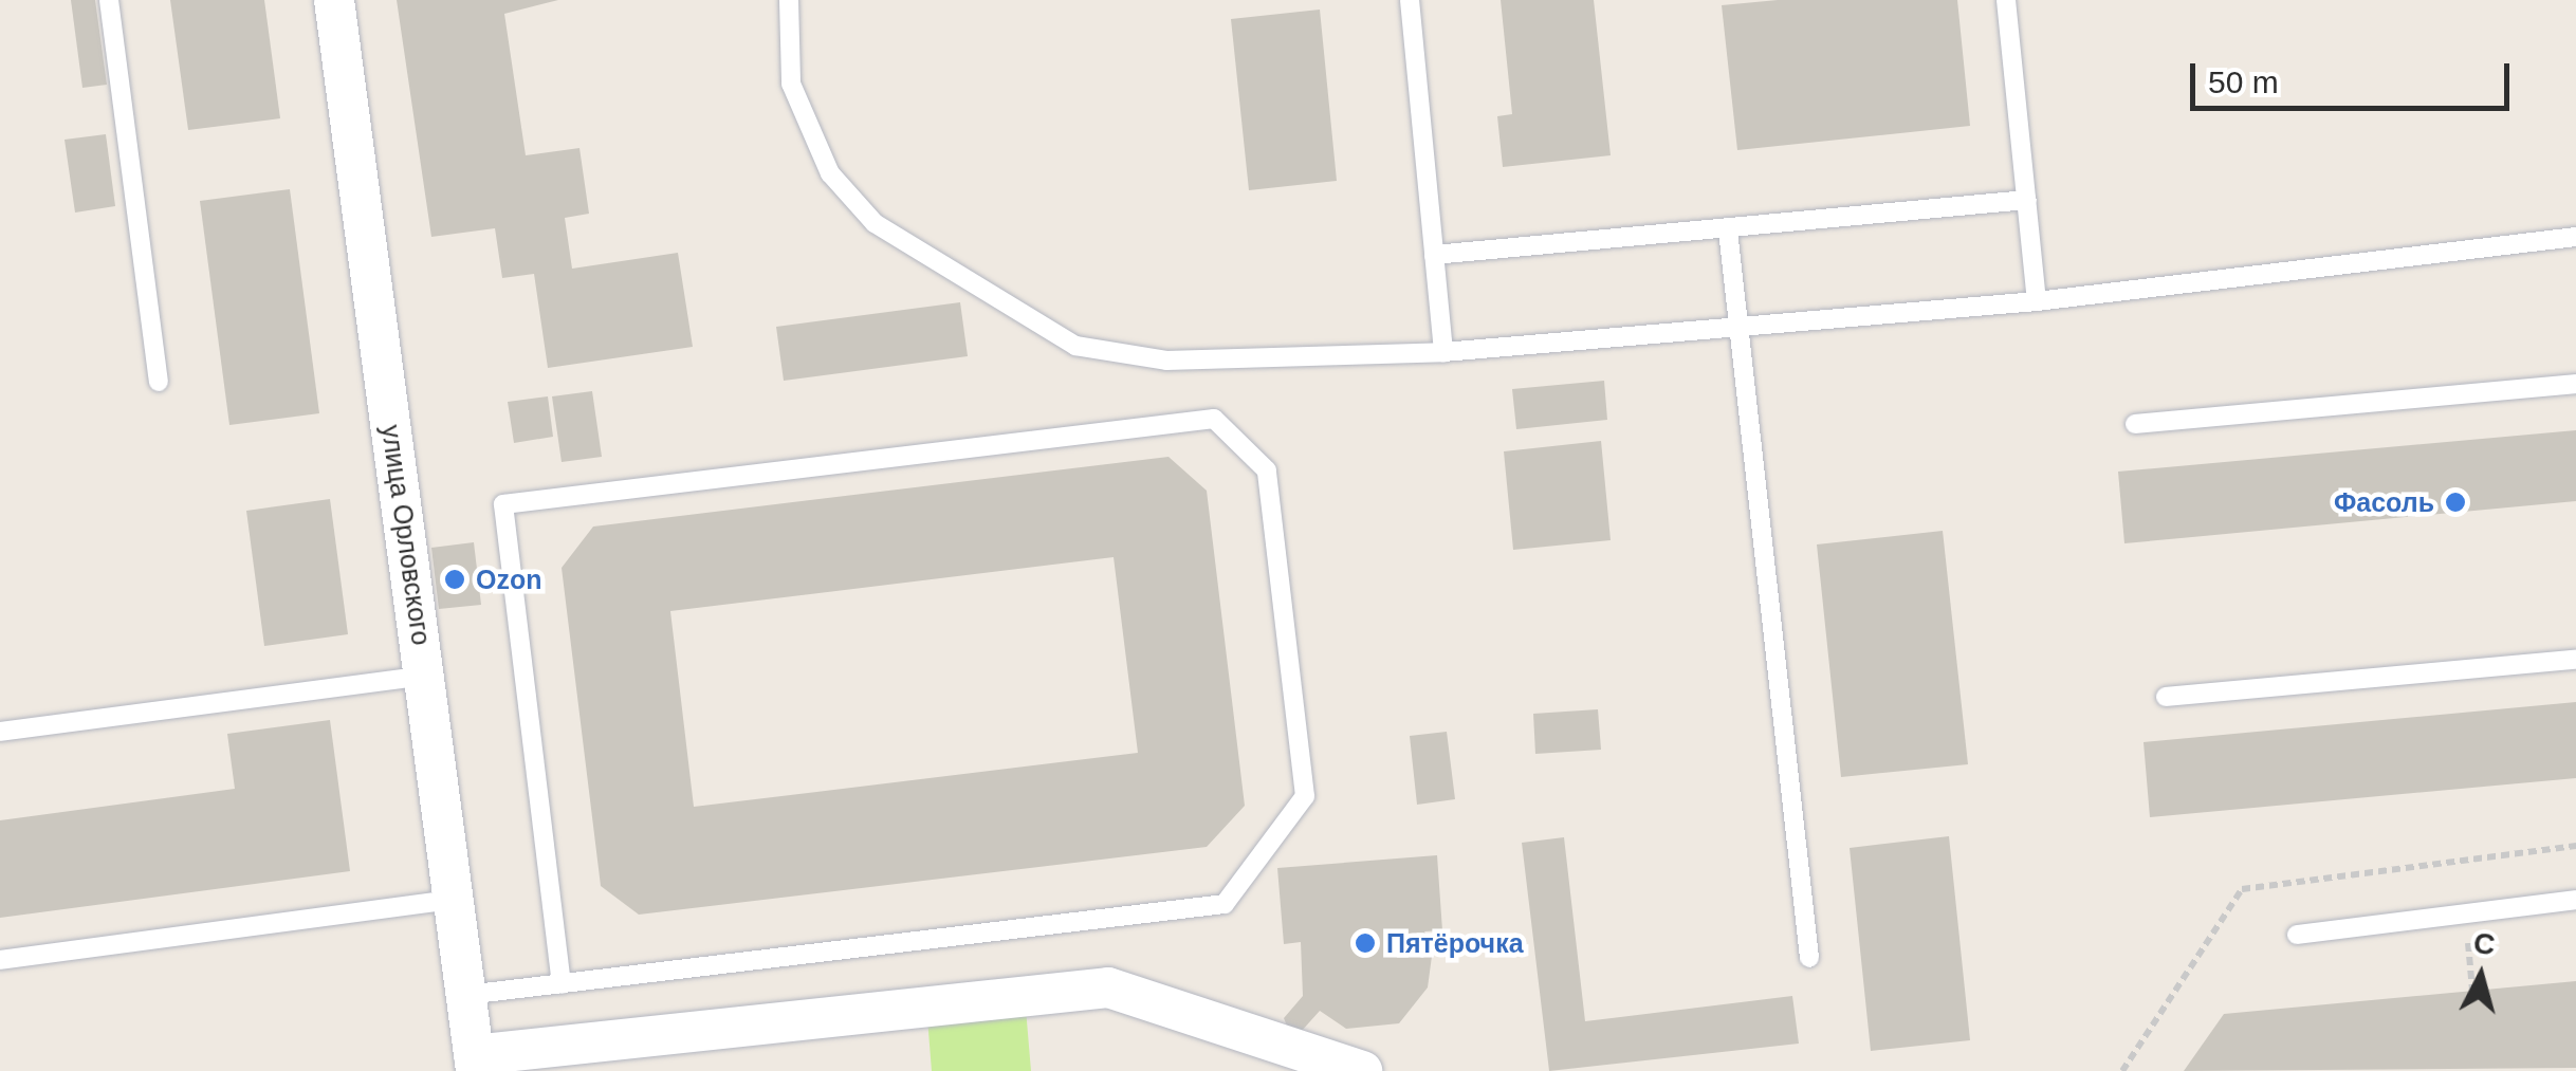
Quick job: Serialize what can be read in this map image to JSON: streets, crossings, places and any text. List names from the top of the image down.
{
  "streets": {
    "street": ["улица Орловского"]
  },
  "places": ["Фасоль", "Ozon", "Пятёрочка"],
  "scale_bar": "50 m",
  "north": "top"
}
